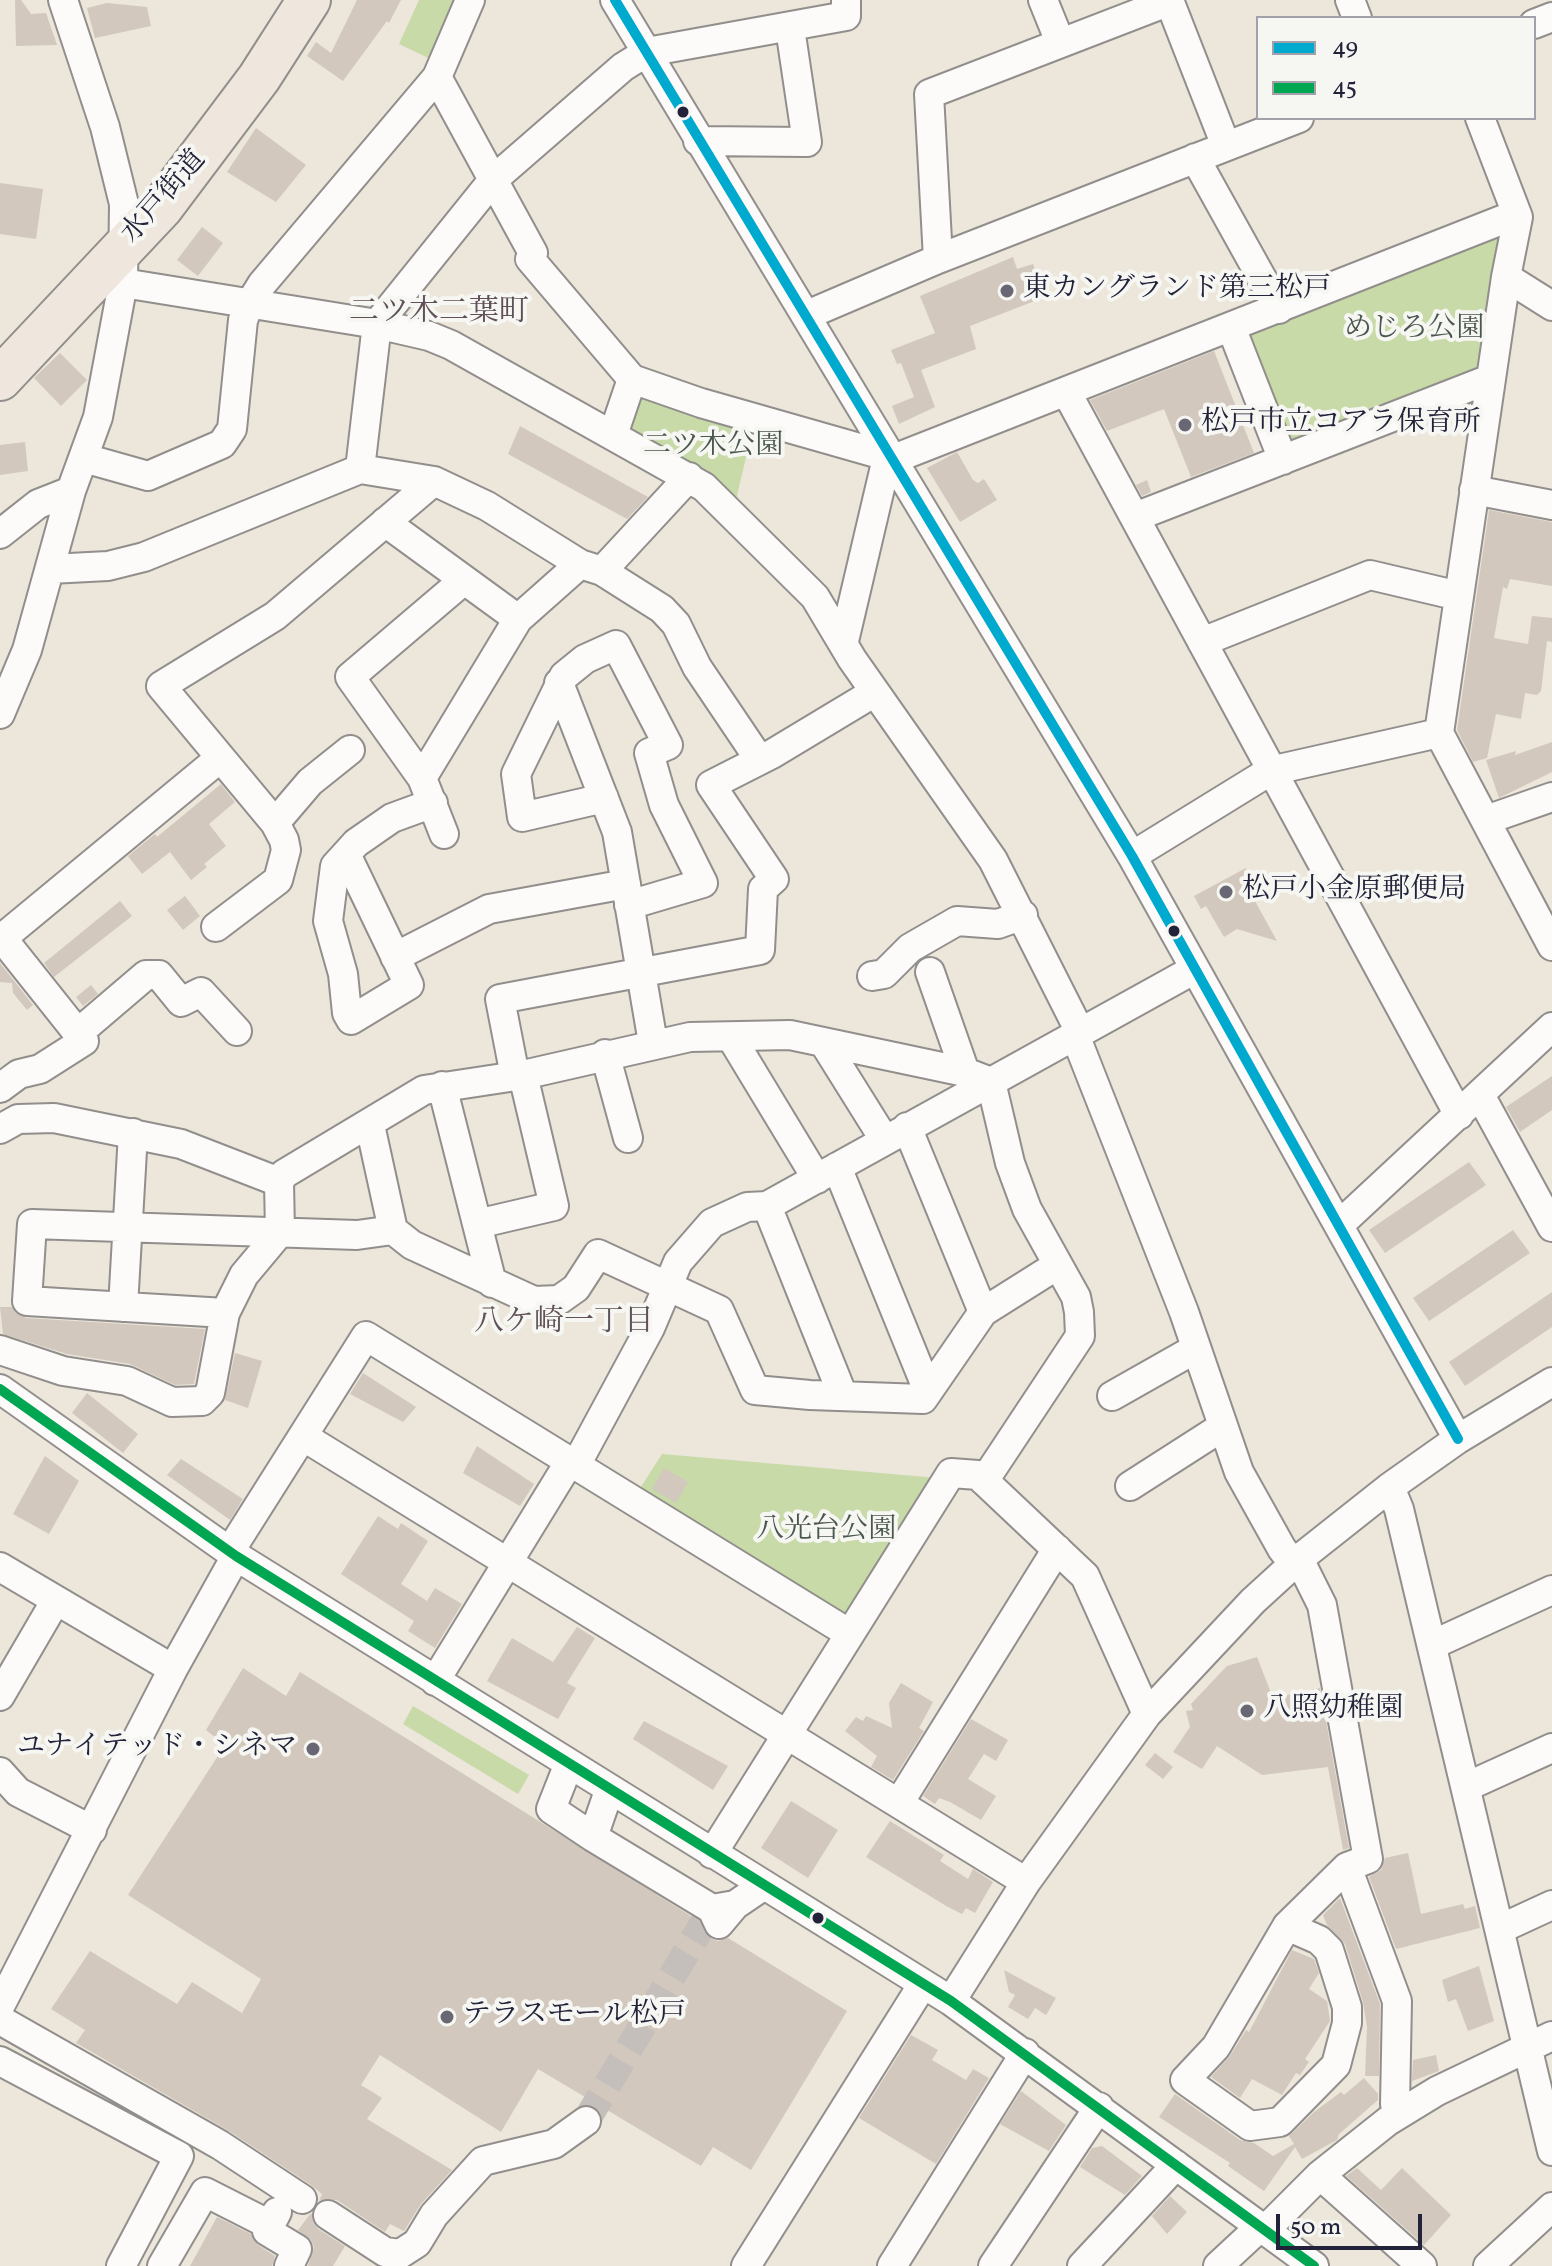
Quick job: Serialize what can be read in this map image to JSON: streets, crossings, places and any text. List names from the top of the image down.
{
  "streets": {
    "highway": ["水戸街道"]
  },
  "districts": ["二ツ木二葉町", "八ケ崎一丁目"],
  "parks": ["めじろ公園", "二ツ木公園", "八光台公園"],
  "places": [
    "東カングランド第三松戸",
    "松戸市立コアラ保育所",
    "松戸小金原郵便局",
    "八照幼稚園",
    "ユナイテッド・シネマ",
    "テラスモール松戸"
  ],
  "lines": ["transit line 49", "transit line 45"],
  "legend": ["49", "45"],
  "scale_bar": "50 m"
}
